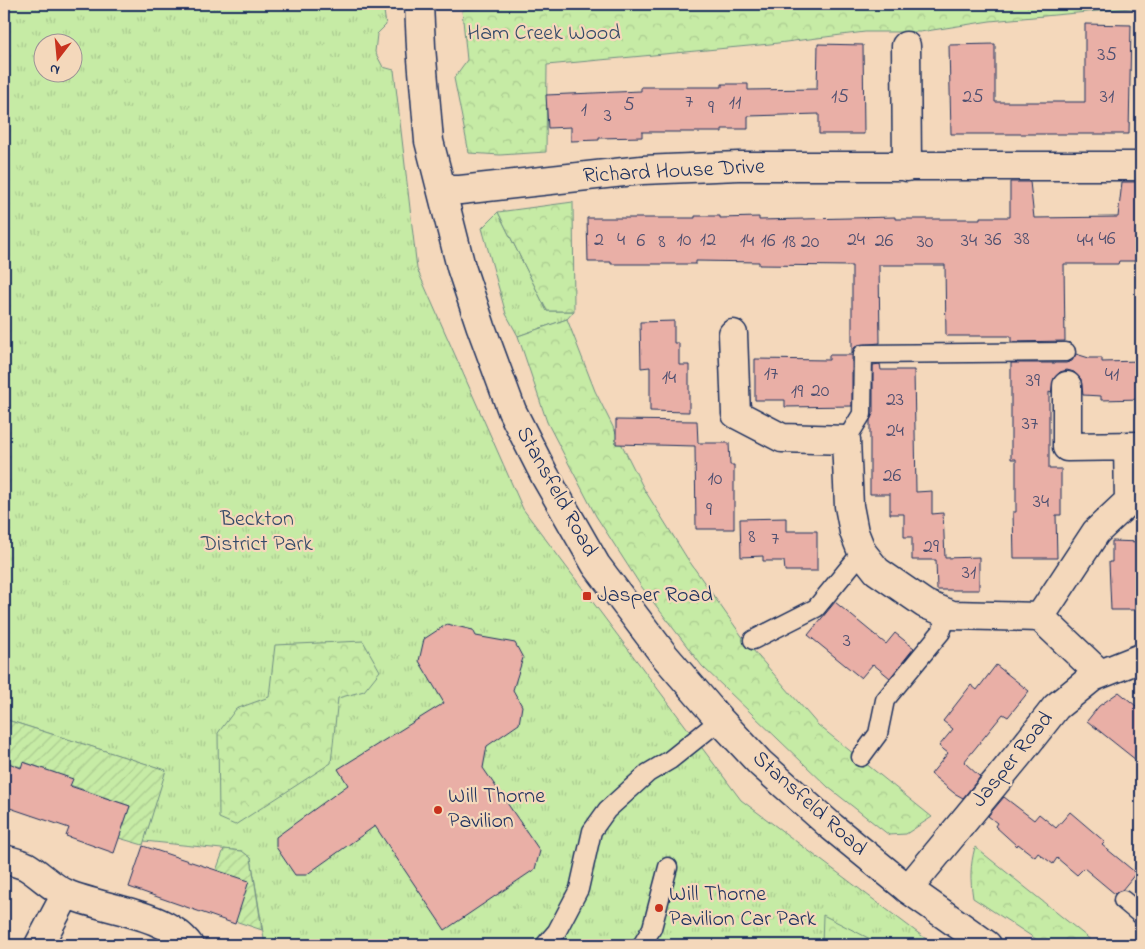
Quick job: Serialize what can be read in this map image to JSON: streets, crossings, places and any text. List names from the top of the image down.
{
  "streets": {
    "street": ["Richard House Drive", "Stansfeld Road", "Jasper Road"]
  },
  "crossings": [
    ["Richard House Drive", "Stansfeld Road"],
    ["Stansfeld Road", "Jasper Road"]
  ],
  "parks": ["Ham Creek Wood", "Beckton District Park"],
  "places": {
    "transit": ["Jasper Road"],
    "other": ["Will Thorne Pavilion", "Will Thorne Pavilion Car Park"]
  },
  "house_numbers": [
    "35",
    "15",
    "25",
    "31",
    "7",
    "11",
    "5",
    "9",
    "1",
    "3",
    "38",
    "46",
    "2",
    "4",
    "10",
    "12",
    "24",
    "36",
    "6",
    "14",
    "16",
    "26",
    "34",
    "44",
    "8",
    "18",
    "20",
    "30",
    "17",
    "41",
    "14",
    "39",
    "20",
    "19",
    "23",
    "37",
    "24",
    "26",
    "10",
    "34",
    "9",
    "8",
    "7",
    "29",
    "31",
    "3"
  ],
  "north": "bottom"
}
